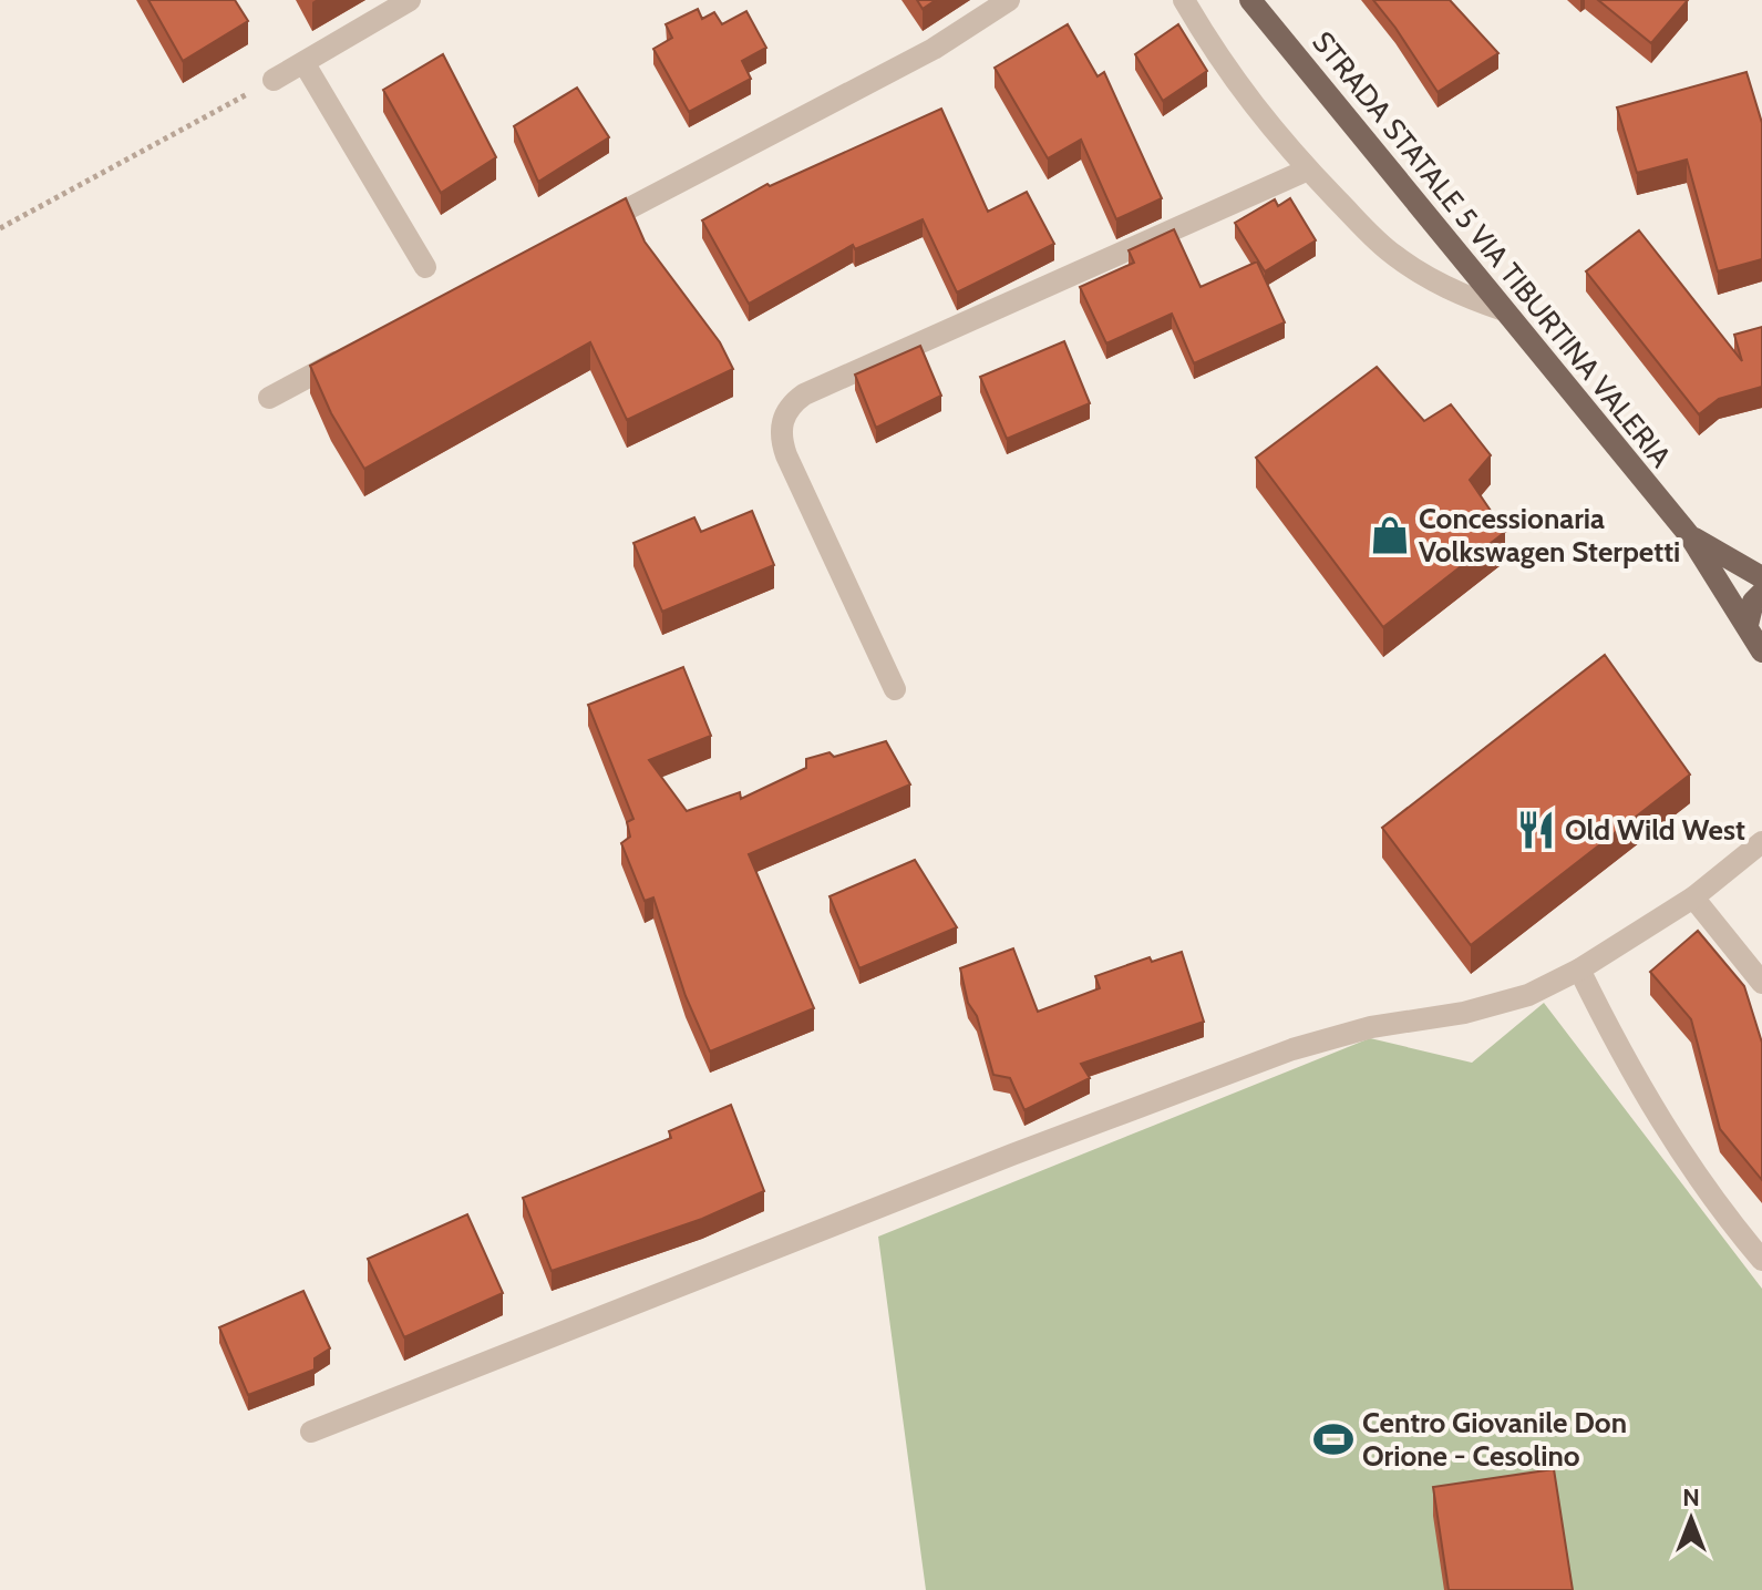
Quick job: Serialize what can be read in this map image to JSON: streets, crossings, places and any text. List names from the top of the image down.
{
  "streets": {
    "main road": ["STRADA STATALE 5 VIA TIBURTINA VALERIA"]
  },
  "places": {
    "shop": ["Concessionaria Volkswagen Sterpetti"],
    "restaurant": ["Old Wild West"],
    "sports": ["Centro Giovanile Don Orione - Cesolino"]
  },
  "north": "top"
}
